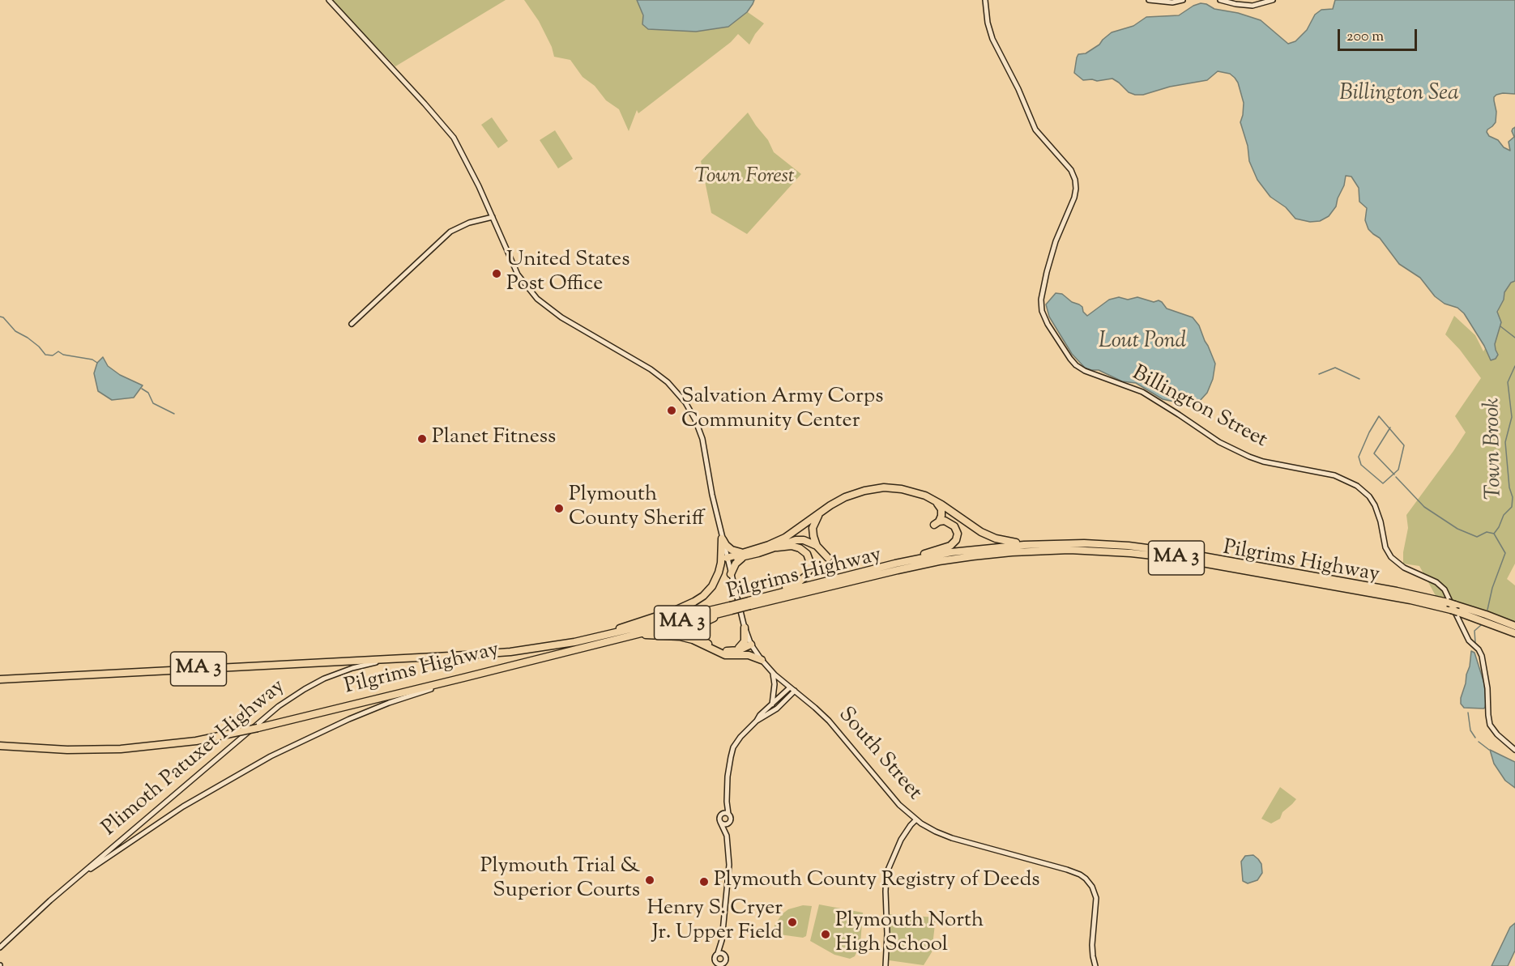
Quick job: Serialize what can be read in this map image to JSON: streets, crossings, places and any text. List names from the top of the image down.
{
  "streets": {
    "highway": ["MA 3", "Pilgrims Highway"],
    "street": ["Billington Street", "South Street", "Plimoth Patuxet Highway"]
  },
  "crossings": [
    ["Pilgrims Highway", "Plimoth Patuxet Highway"]
  ],
  "water": ["Billington Sea", "Lout Pond", "Town Brook"],
  "parks": ["Town Forest"],
  "places": [
    "United States Post Office",
    "Salvation Army Corps Community Center",
    "Planet Fitness",
    "Plymouth County Sheriff",
    "Plymouth Trial & Superior Courts",
    "Plymouth County Registry of Deeds",
    "Henry S. Cryer Jr. Upper Field",
    "Plymouth North High School"
  ],
  "scale_bar": "200 m"
}
